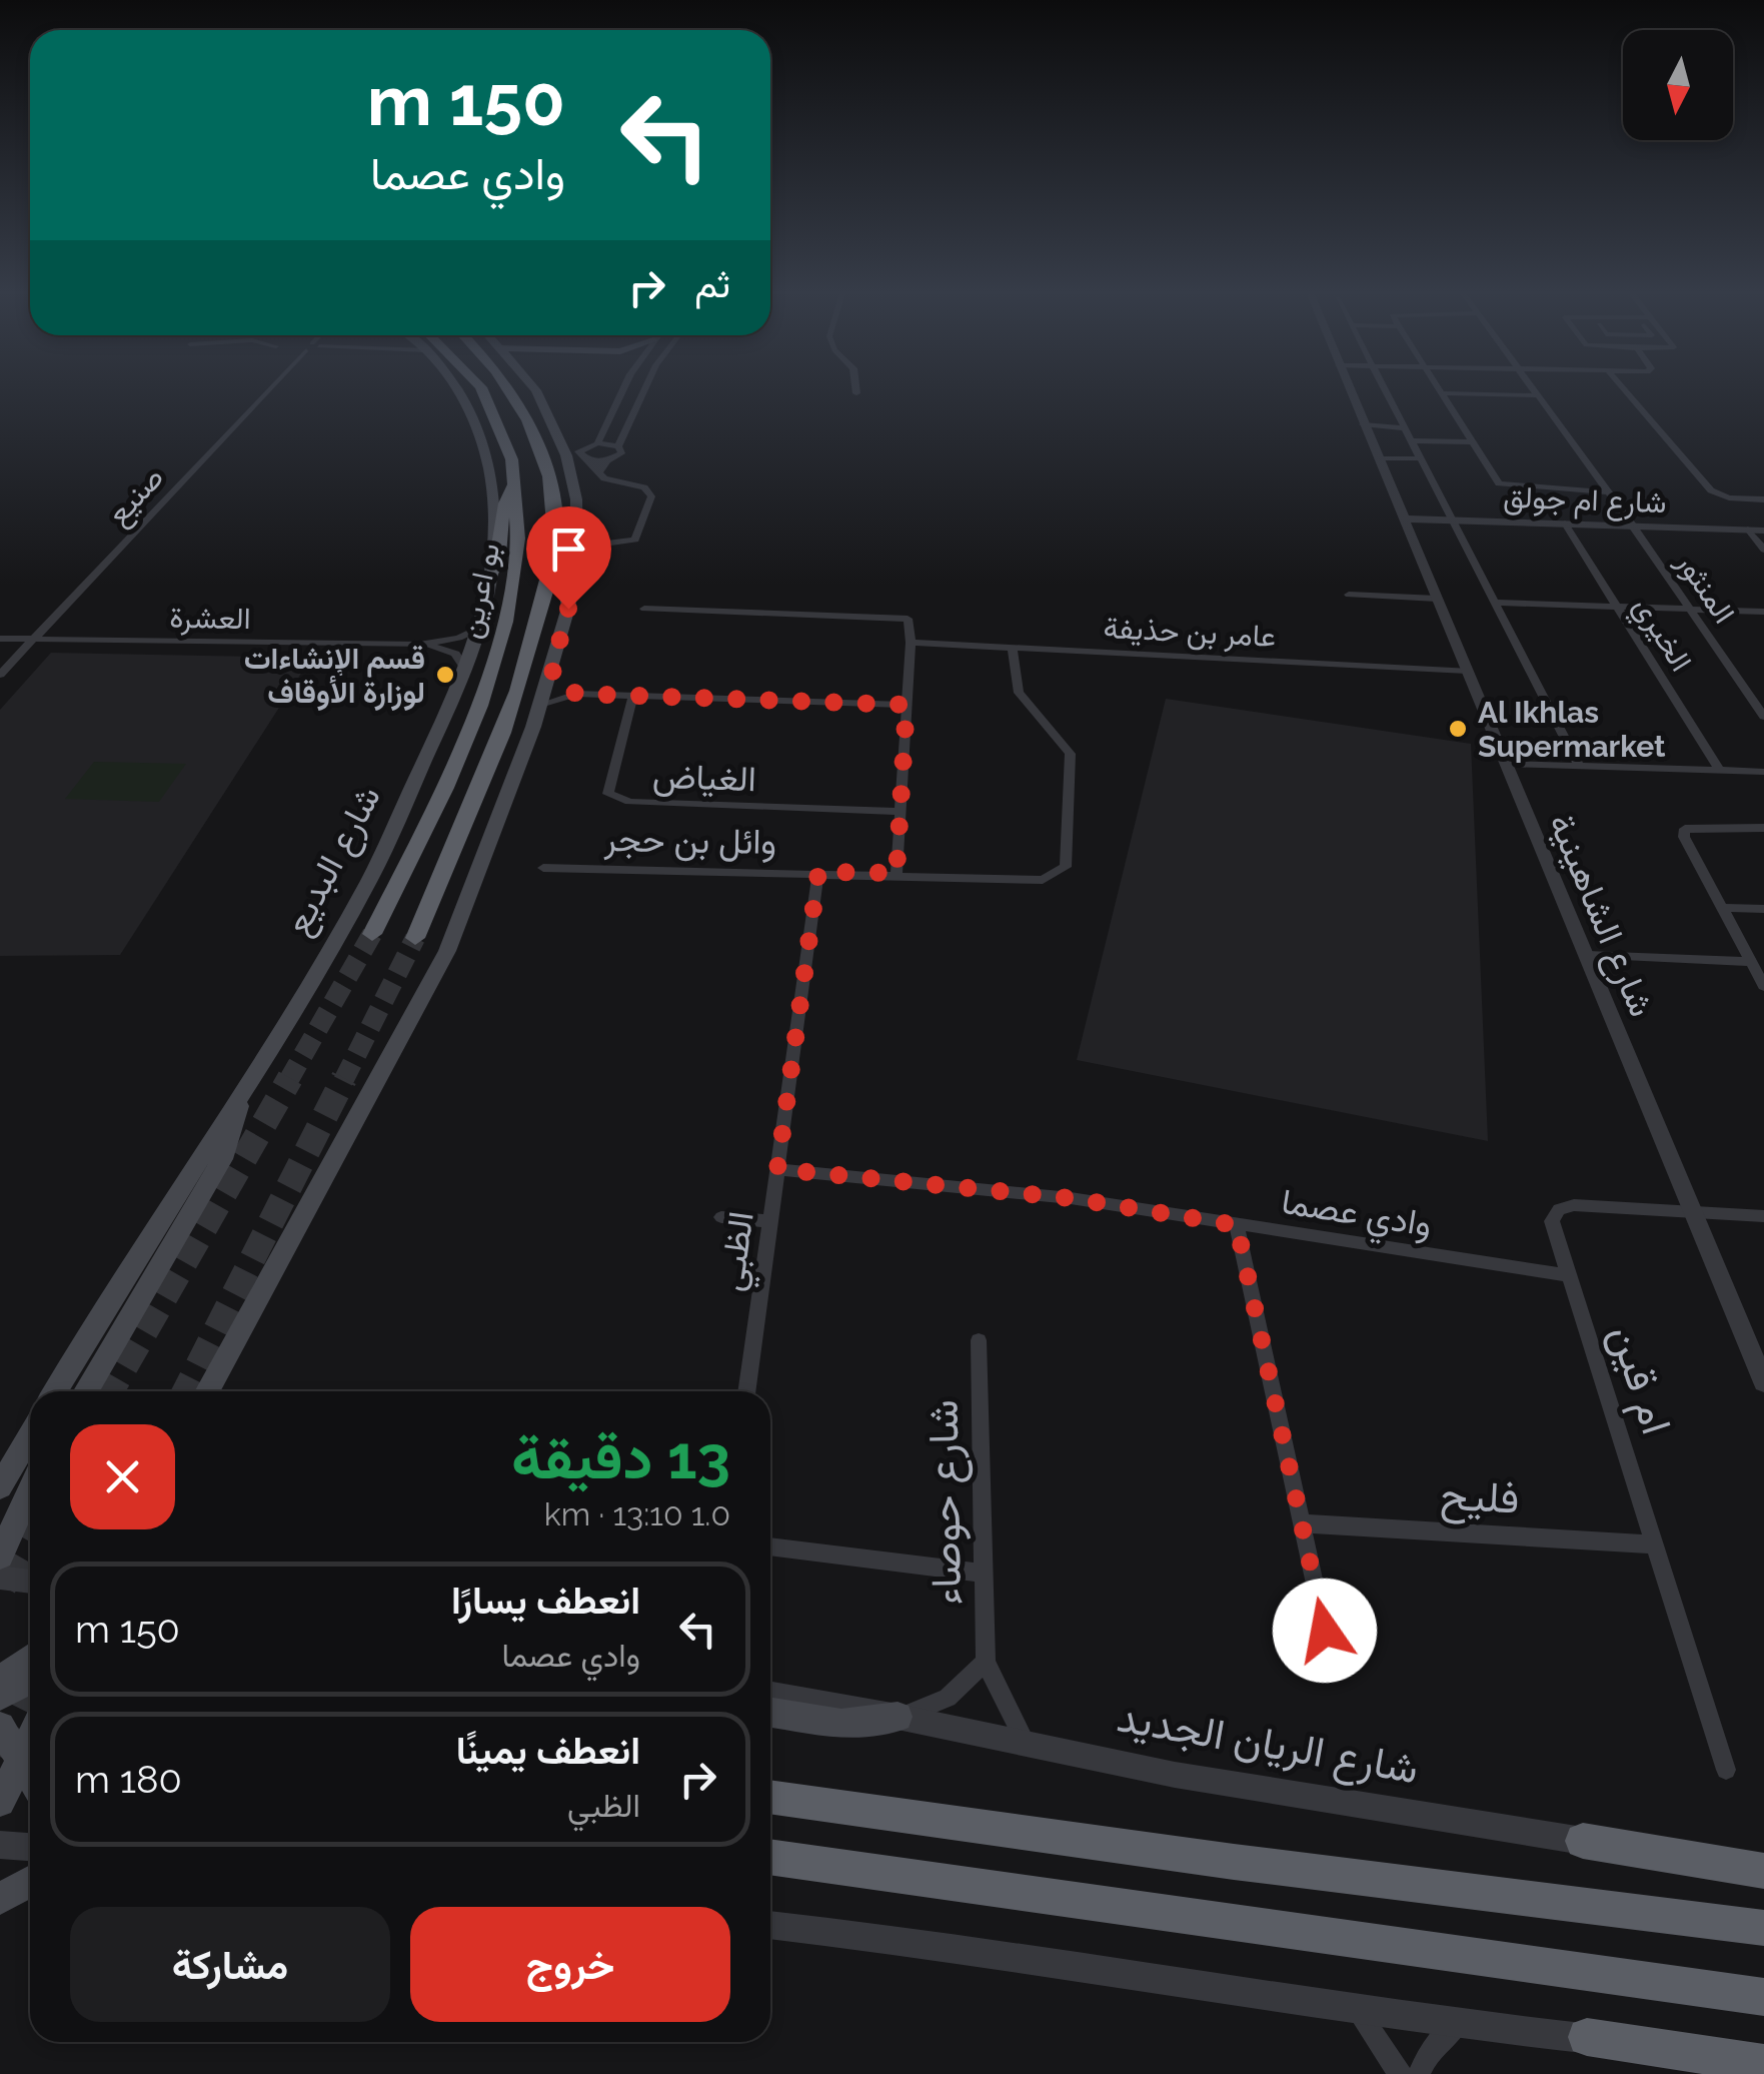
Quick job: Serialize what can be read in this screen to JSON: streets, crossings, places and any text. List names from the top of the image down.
{
  "streets": {
    "highway": ["بو اعرين"],
    "main road": ["شارع البديع"],
    "street": [
      "صنيع",
      "شارع ام جولق",
      "المنثور",
      "العشرة",
      "عامر بن حذيفة",
      "الخيري",
      "الغياض",
      "وائل بن حجر",
      "شارع الشاهينية",
      "وادي عصما",
      "الظبي",
      "ام قين",
      "فليح",
      "شارع حوصاء",
      "شارع الريان الجديد"
    ]
  },
  "crossings": [
    ["صنيع", "العشرة"],
    ["شارع ام جولق", "المنثور"],
    ["شارع ام جولق", "الخيري"],
    ["شارع ام جولق", "شارع الشاهينية"],
    ["العشرة", "شارع البديع"],
    ["عامر بن حذيفة", "وائل بن حجر"],
    ["عامر بن حذيفة", "شارع الشاهينية"],
    ["وائل بن حجر", "الظبي"],
    ["شارع الشاهينية", "ام قين"],
    ["وادي عصما", "الظبي"],
    ["وادي عصما", "ام قين"],
    ["ام قين", "فليح"],
    ["شارع حوصاء", "شارع الريان الجديد"]
  ],
  "places": ["قسم الإنشاءات لوزارة الأوقاف", "Al Ikhlas Supermarket"],
  "north": "bottom",
  "page": {
    "turn": ["150 m", "وادي عصما"],
    "then": "ثم",
    "heading": ["13 دقيقة", "1.0 km · 13:10"],
    "list": [
      {
        "name": "انعطف يسارًا",
        "note": "وادي عصما",
        "value": "150 m"
      },
      {
        "name": "انعطف يمينًا",
        "note": "الظبي",
        "value": "180 m"
      }
    ],
    "buttons": ["خروج", "مشاركة"]
  }
}
